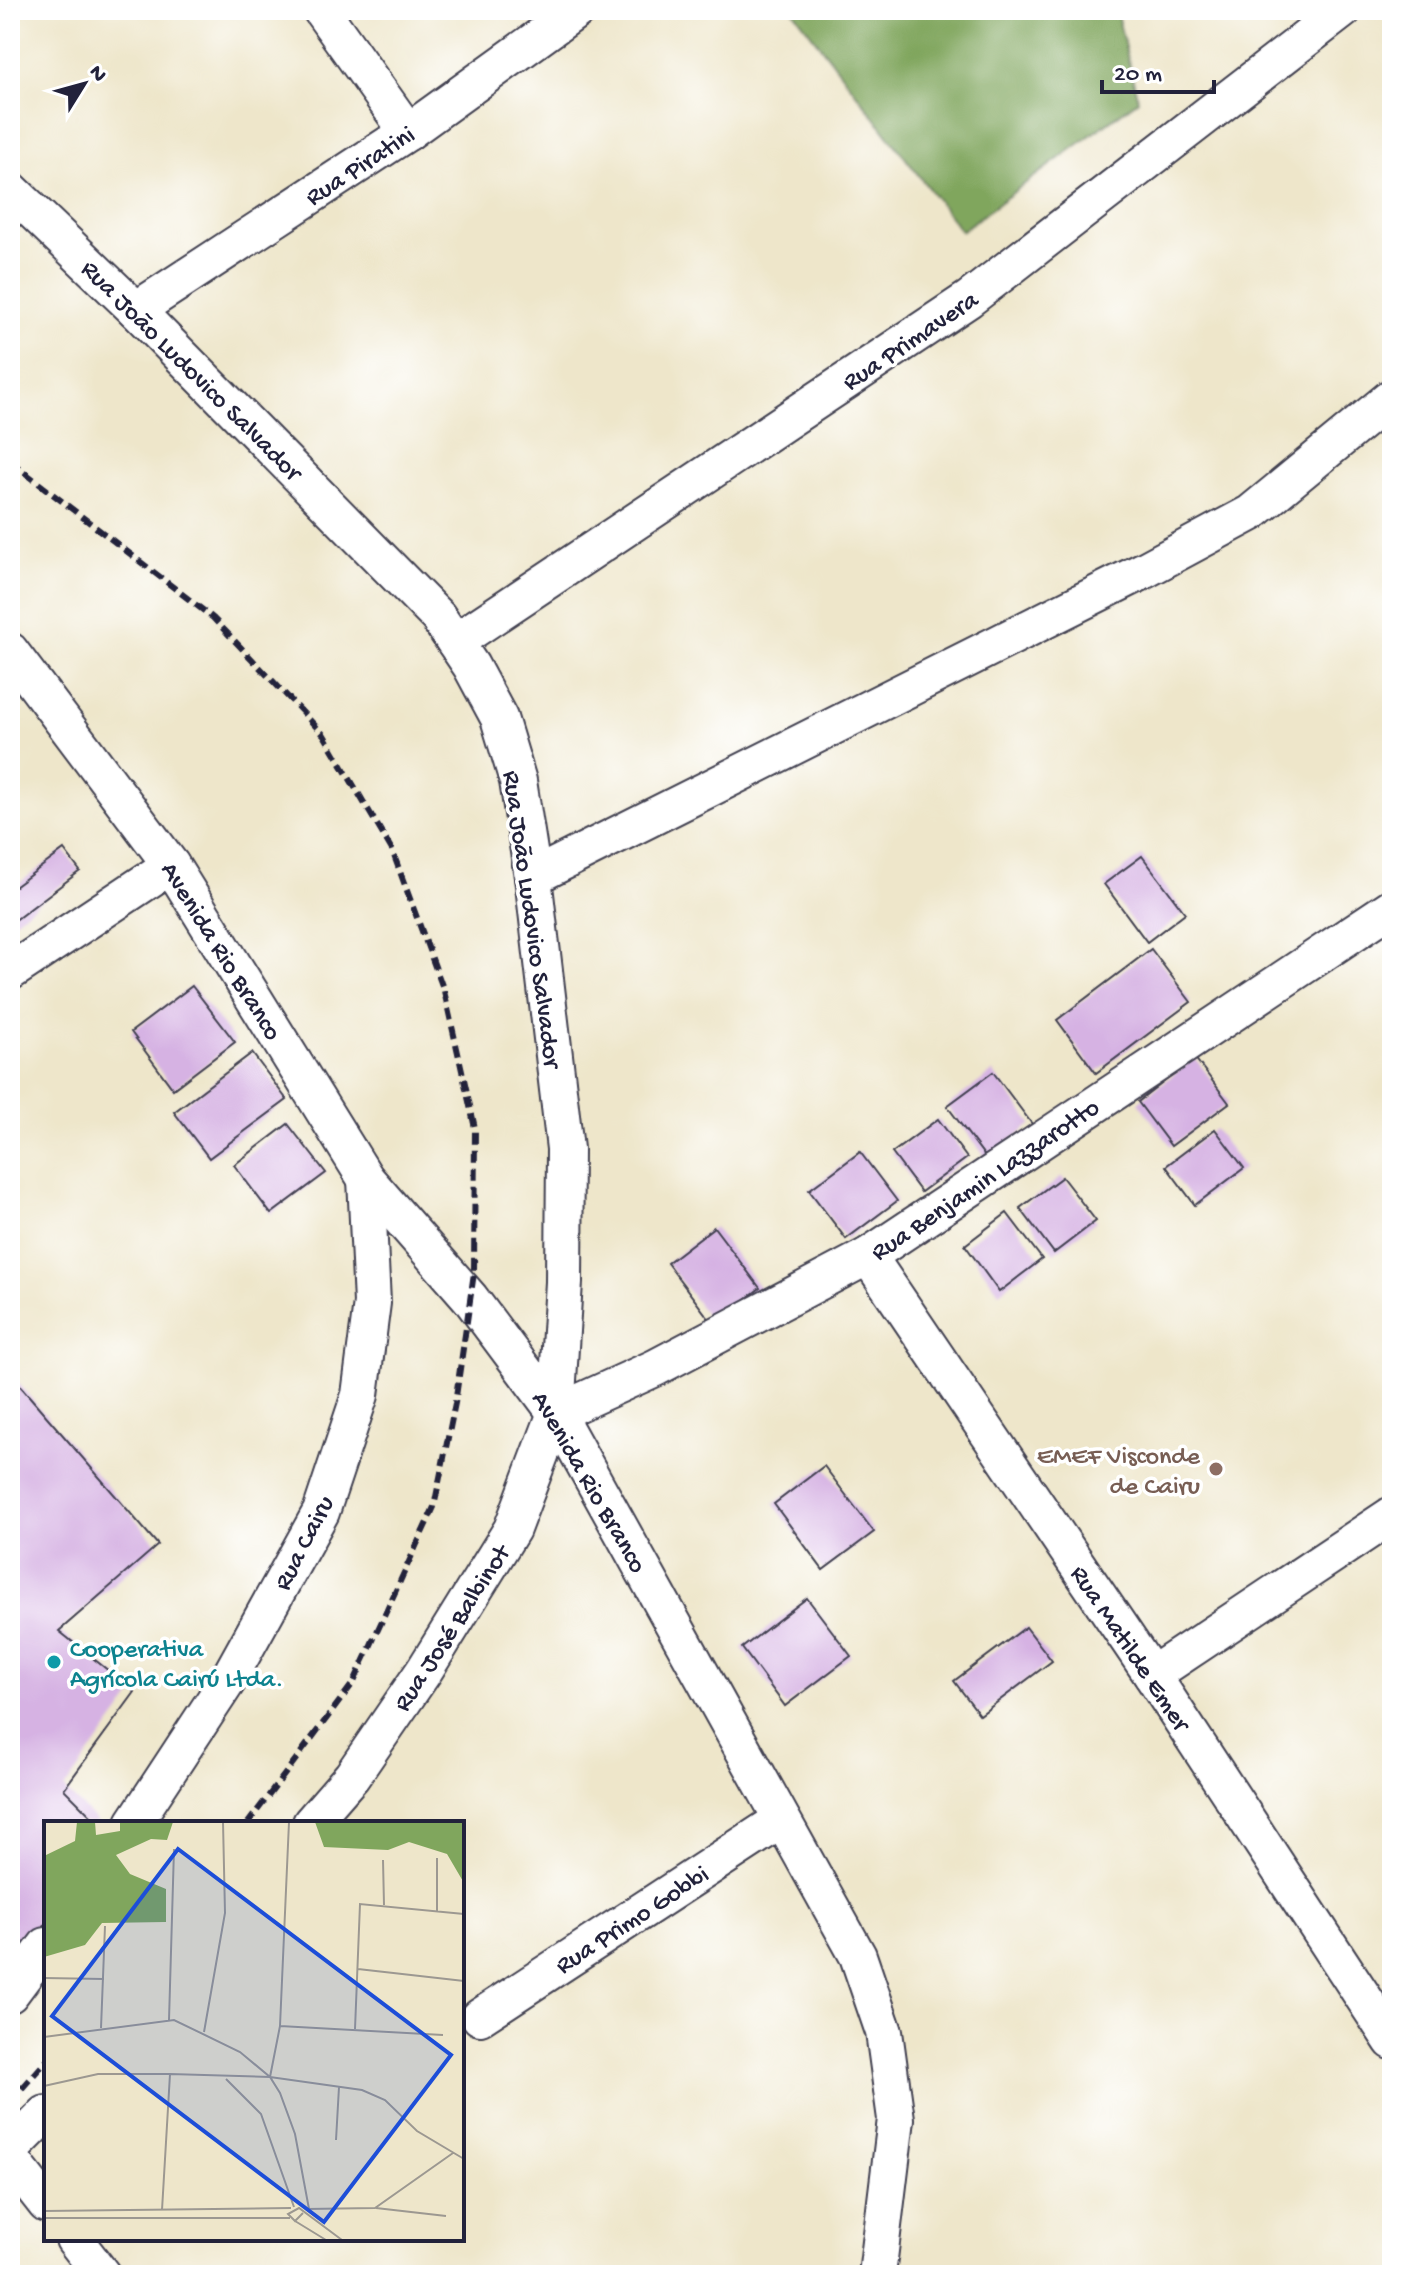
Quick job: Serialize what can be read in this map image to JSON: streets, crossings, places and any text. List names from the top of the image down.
{
  "streets": {
    "street": [
      "Rua Piratini",
      "Rua Primavera",
      "Rua João Ludovico Salvador",
      "Avenida Rio Branco",
      "Rua Benjamin Lazzarotto",
      "Rua Cairu",
      "Rua José Balbinot",
      "Rua Matilde Emer",
      "Rua Primo Gobbi"
    ]
  },
  "crossings": [
    ["Rua Piratini", "Rua João Ludovico Salvador"],
    ["Rua Primavera", "Rua João Ludovico Salvador"],
    ["Rua João Ludovico Salvador", "Avenida Rio Branco"],
    ["Rua João Ludovico Salvador", "Rua Benjamin Lazzarotto"],
    ["Rua João Ludovico Salvador", "Rua José Balbinot"],
    ["Avenida Rio Branco", "Rua Benjamin Lazzarotto"],
    ["Avenida Rio Branco", "Rua Cairu"],
    ["Avenida Rio Branco", "Rua José Balbinot"],
    ["Avenida Rio Branco", "Rua Primo Gobbi"],
    ["Rua Benjamin Lazzarotto", "Rua José Balbinot"],
    ["Rua Benjamin Lazzarotto", "Rua Matilde Emer"]
  ],
  "places": ["EMEF Visconde de Cairu", "Cooperativa Agrícola Cairú Ltda."],
  "scale_bar": "20 m",
  "north": "top right"
}
